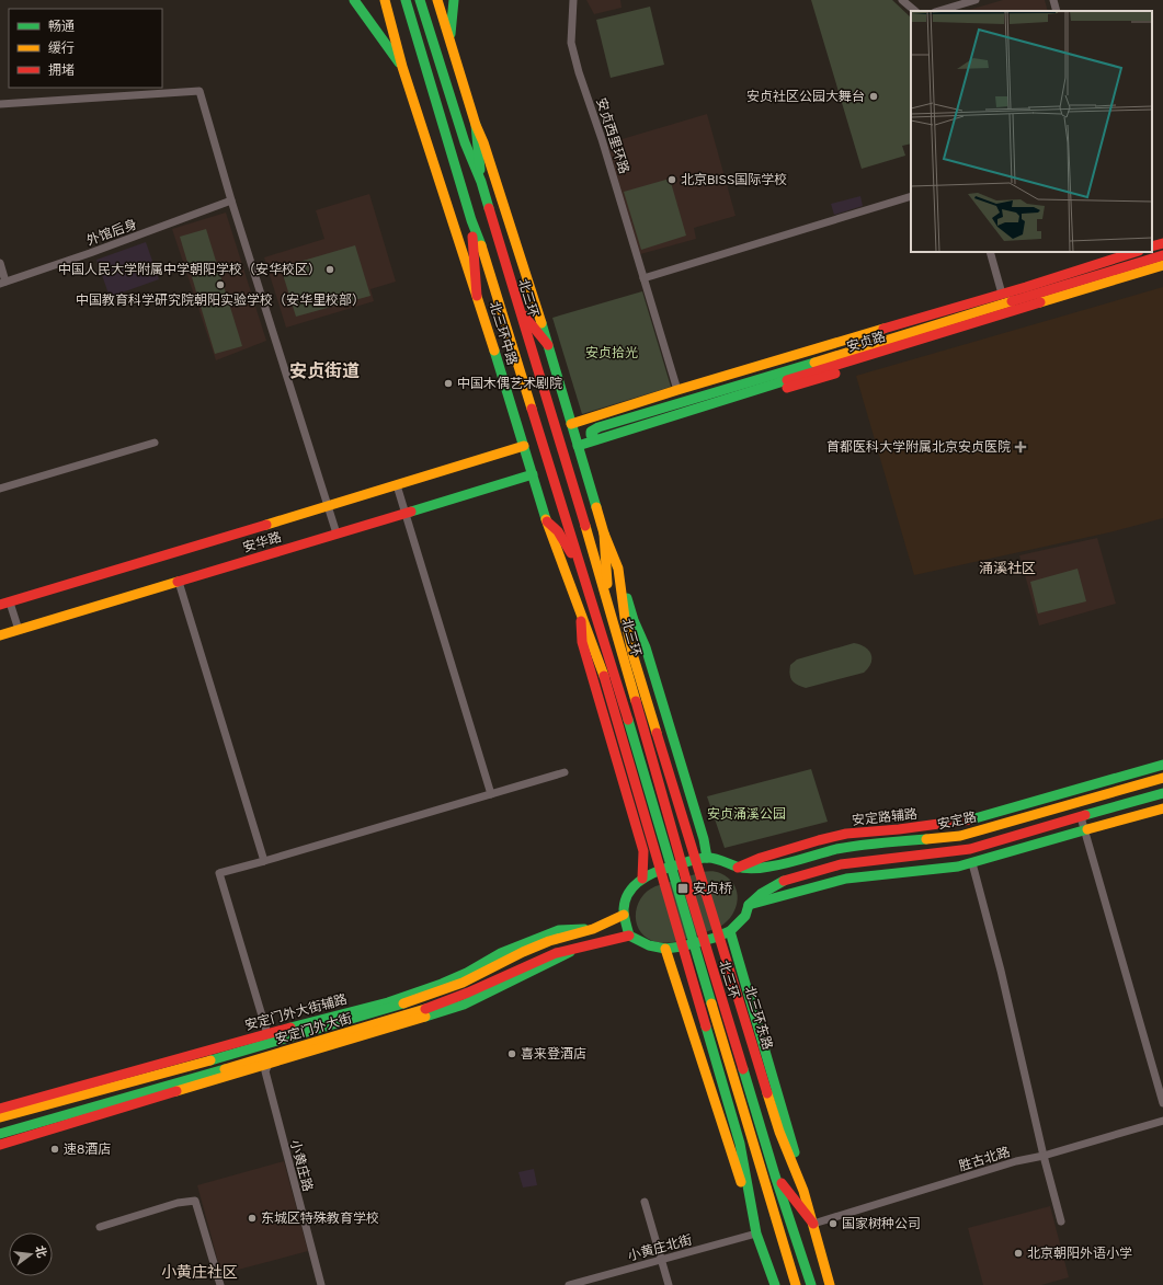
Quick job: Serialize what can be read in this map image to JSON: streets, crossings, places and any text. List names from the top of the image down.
{
  "streets": {
    "main road": [
      "北三环",
      "北三环中路",
      "安贞路",
      "安华路",
      "安定路辅路",
      "安定路",
      "安定门外大街辅路",
      "北三环东路",
      "安定门外大街"
    ],
    "street": [
      "安贞西里环路",
      "外馆后身",
      "胜古北路",
      "小黄庄路",
      "小黄庄北街"
    ]
  },
  "crossings": [
    ["安贞西里环路", "安贞路"],
    ["北三环", "北三环中路"],
    ["北三环中路", "安华路"],
    ["安定路辅路", "安定路"],
    ["安定门外大街辅路", "安定门外大街"],
    ["北三环东路", "胜古北路"],
    ["安定门外大街", "小黄庄路"]
  ],
  "districts": ["安贞街道", "涌溪社区", "小黄庄社区"],
  "parks": ["安贞拾光", "安贞涌溪公园"],
  "places": {
    "other": [
      "安贞社区公园大舞台",
      "北京BISS国际学校",
      "中国人民大学附属中学朝阳学校（安华校区）",
      "中国教育科学研究院朝阳实验学校（安华里校部）",
      "中国木偶艺术剧院",
      "喜来登酒店",
      "速8酒店",
      "东城区特殊教育学校",
      "国家树种公司",
      "北京朝阳外语小学"
    ],
    "health": ["首都医科大学附属北京安贞医院"],
    "transit": ["安贞桥"]
  },
  "legend": ["畅通", "缓行", "拥堵"],
  "north": "right"
}
